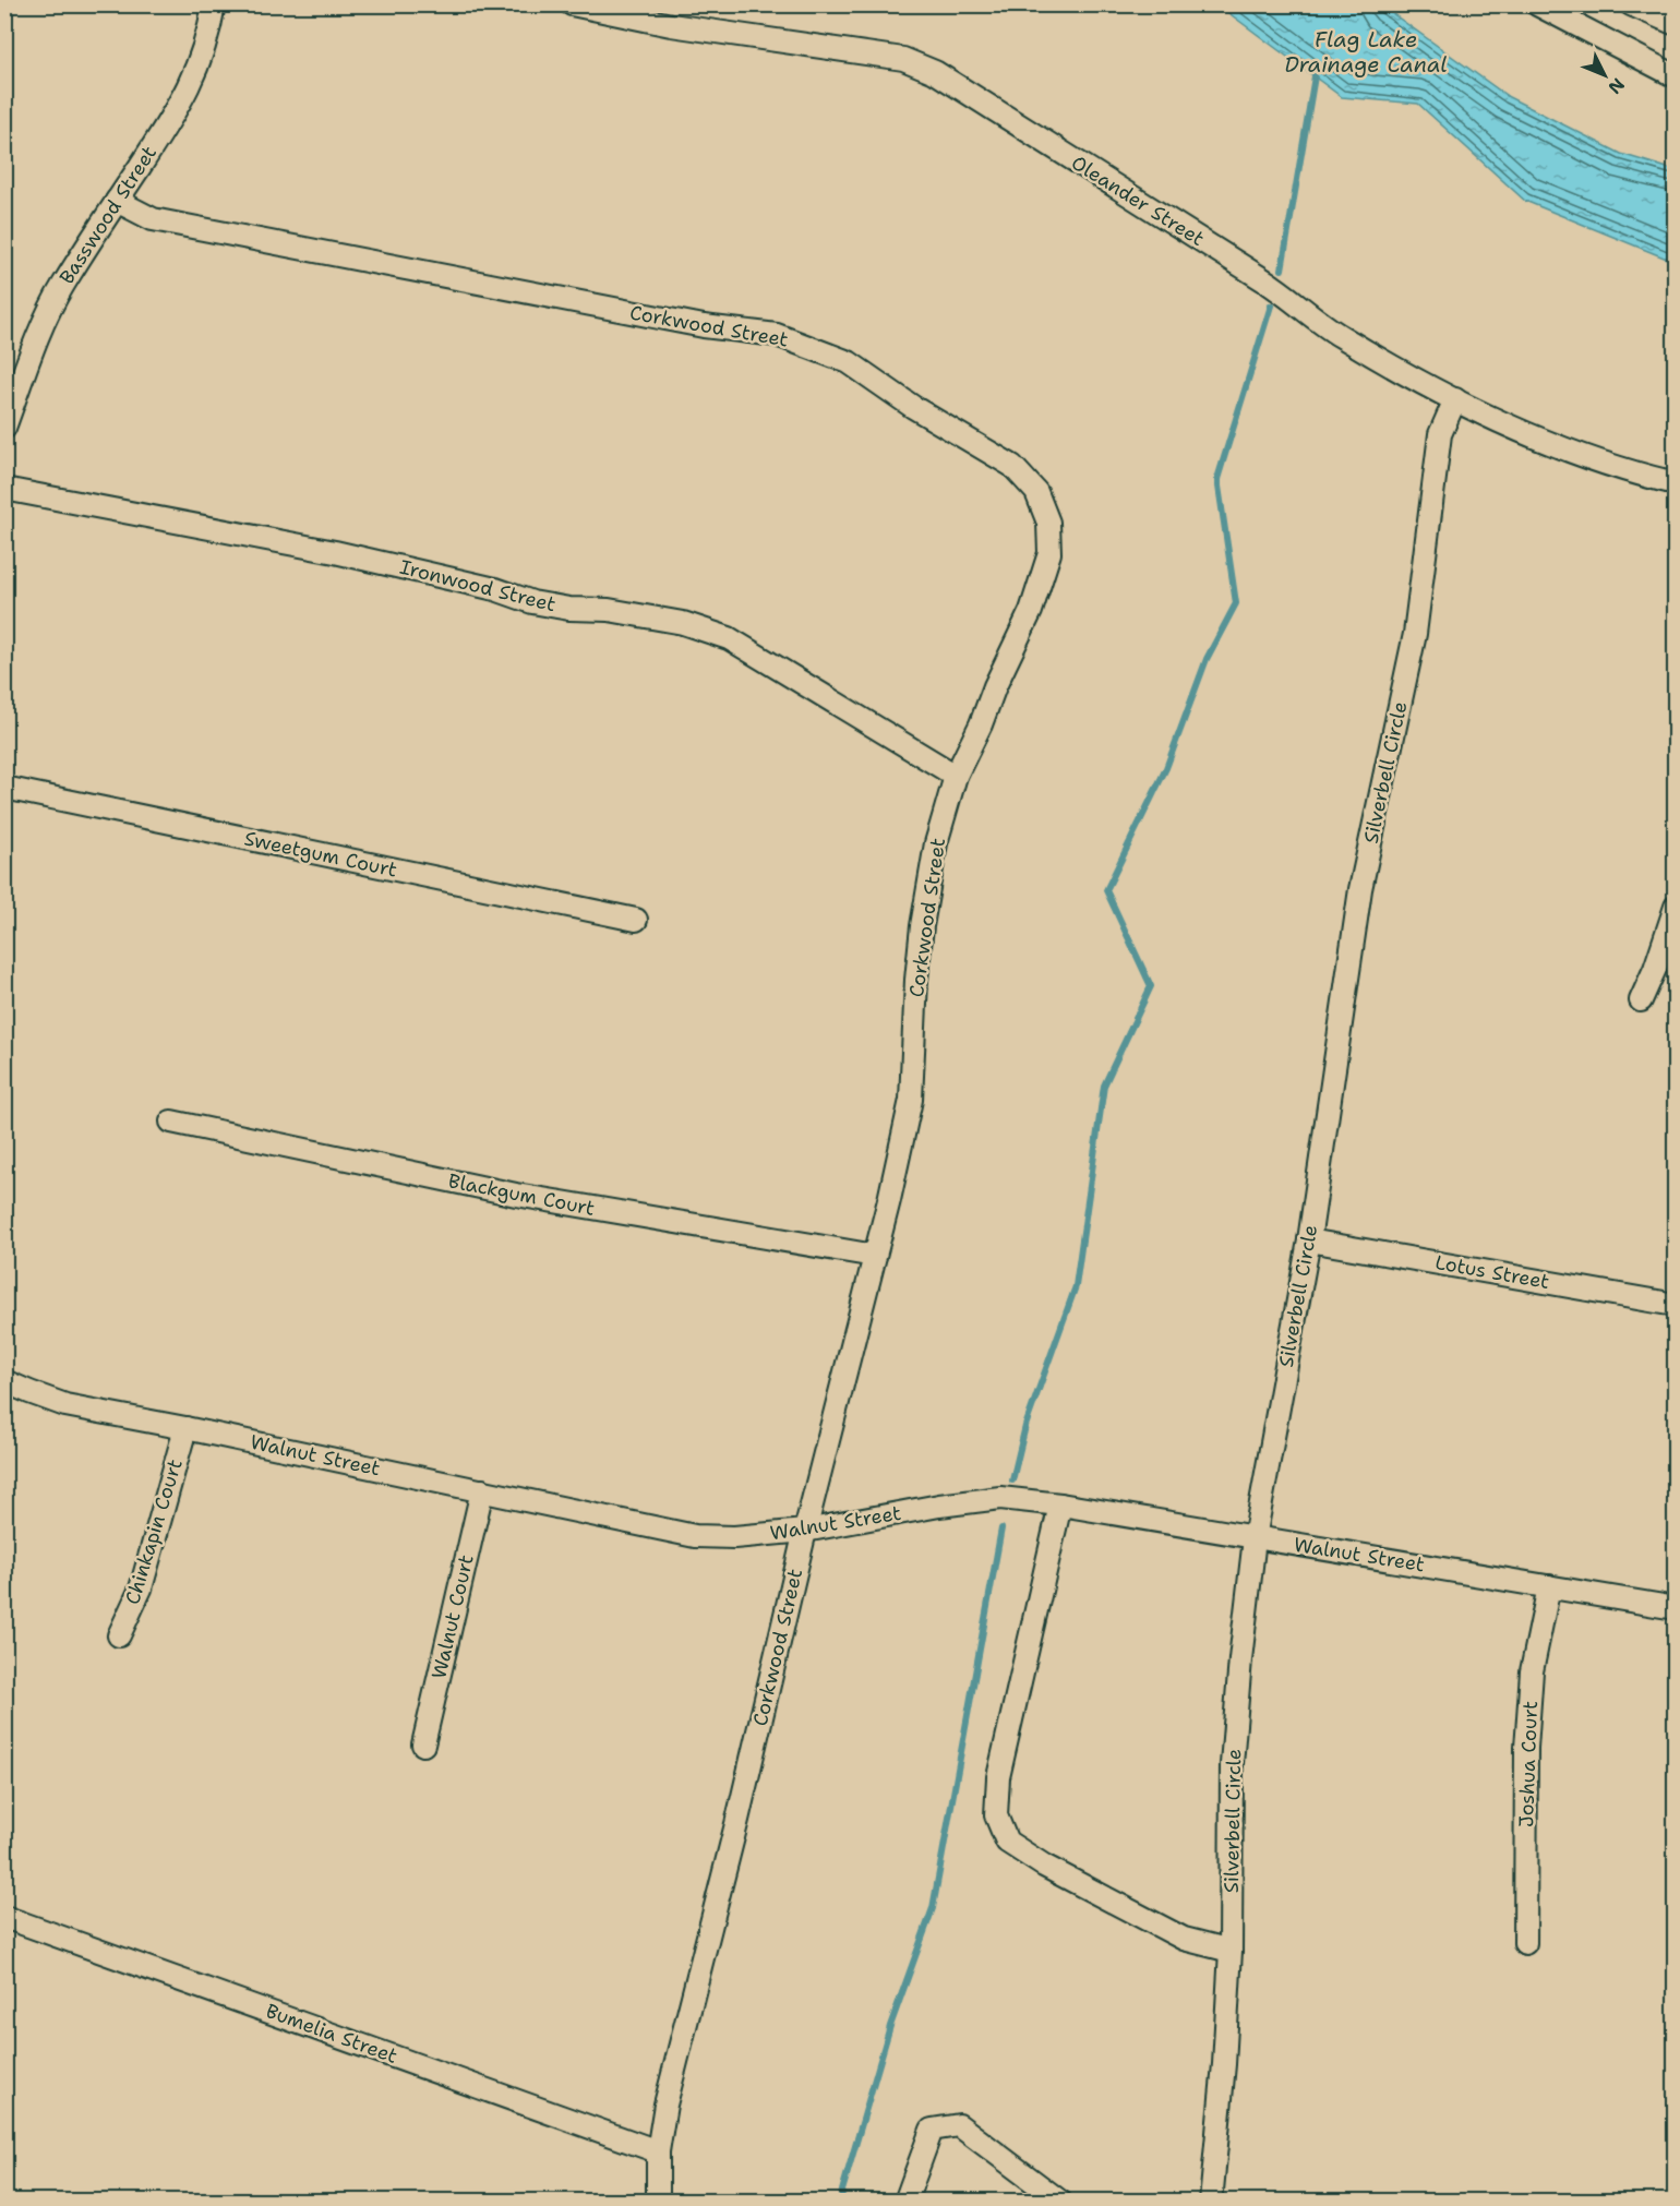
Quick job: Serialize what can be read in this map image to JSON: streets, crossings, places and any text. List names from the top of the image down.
{
  "streets": {
    "street": [
      "Oleander Street",
      "Basswood Street",
      "Corkwood Street",
      "Ironwood Street",
      "Silverbell Circle",
      "Sweetgum Court",
      "Blackgum Court",
      "Lotus Street",
      "Walnut Street",
      "Chinkapin Court",
      "Walnut Court",
      "Joshua Court",
      "Bumelia Street"
    ]
  },
  "crossings": [
    ["Oleander Street", "Silverbell Circle"],
    ["Basswood Street", "Corkwood Street"],
    ["Corkwood Street", "Ironwood Street"],
    ["Corkwood Street", "Blackgum Court"],
    ["Corkwood Street", "Walnut Street"],
    ["Corkwood Street", "Bumelia Street"],
    ["Silverbell Circle", "Lotus Street"],
    ["Silverbell Circle", "Walnut Street"],
    ["Walnut Street", "Chinkapin Court"],
    ["Walnut Street", "Walnut Court"],
    ["Walnut Street", "Joshua Court"]
  ],
  "water": ["Flag Lake Drainage Canal"],
  "north": "bottom right"
}
